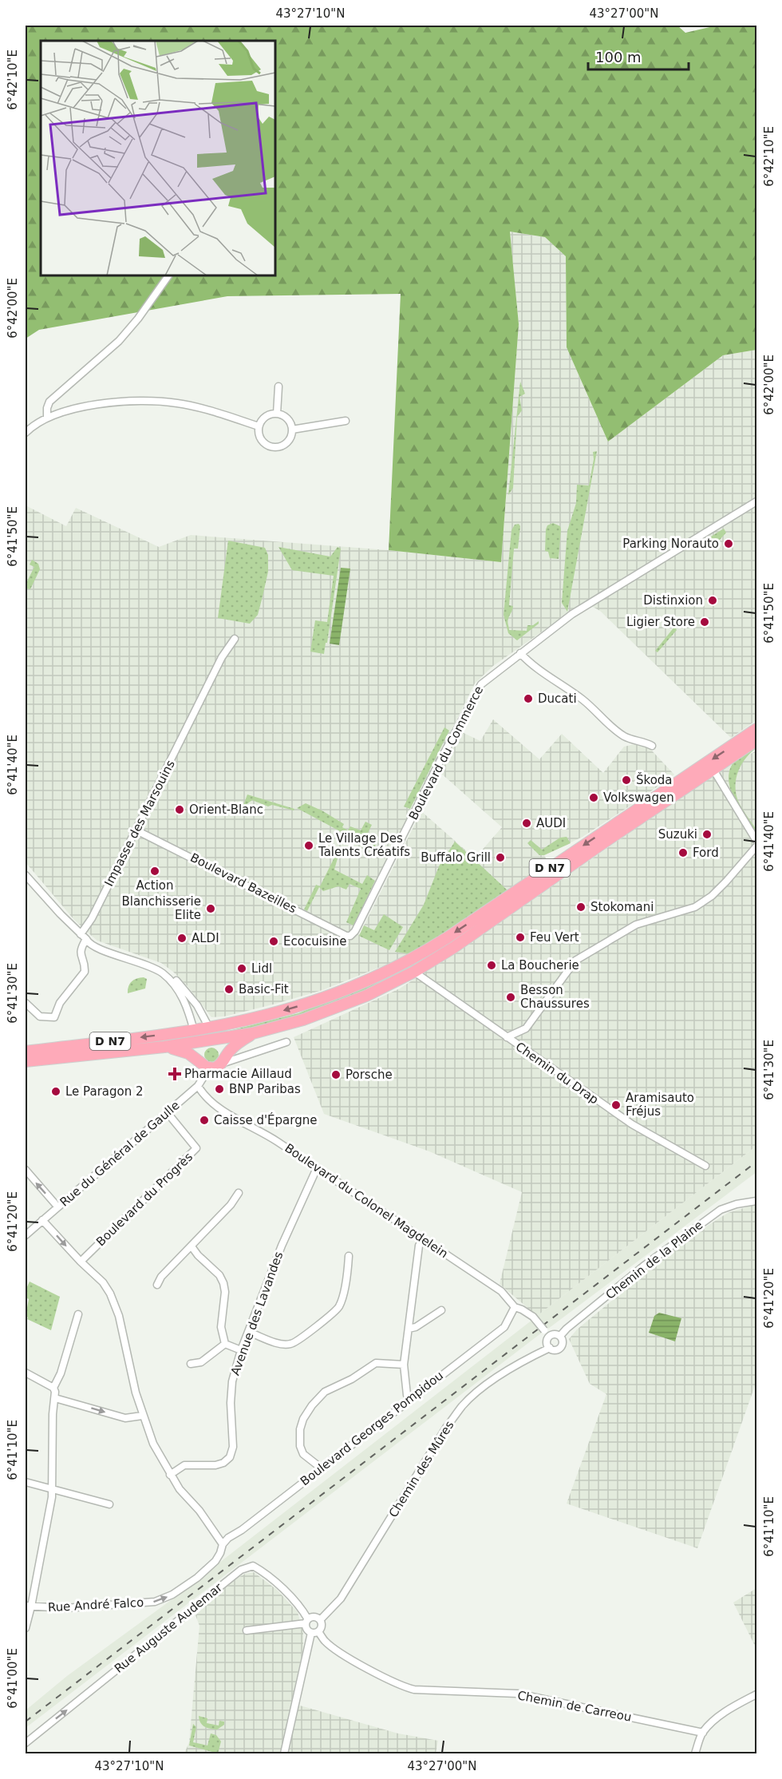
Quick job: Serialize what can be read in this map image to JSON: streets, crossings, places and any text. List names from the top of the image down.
{
  "streets": {
    "main road": ["D N7"],
    "street": [
      "Boulevard du Commerce",
      "Impasse des Marsouins",
      "Boulevard Bazeilles",
      "Chemin du Drap",
      "Rue du Général de Gaulle",
      "Boulevard du Progrès",
      "Boulevard du Colonel Magdelein",
      "Chemin de la Plaine",
      "Avenue des Lavandes",
      "Boulevard Georges Pompidou",
      "Chemin des Mûres",
      "Rue André Falco",
      "Rue Auguste Audemar",
      "Chemin de Carreou"
    ]
  },
  "crossings": [
    ["Boulevard du Commerce", "Boulevard Bazeilles"],
    ["Impasse des Marsouins", "Boulevard Bazeilles"],
    ["D N7", "Chemin du Drap"],
    ["Rue du Général de Gaulle", "Boulevard du Progrès"],
    ["Rue du Général de Gaulle", "Boulevard du Colonel Magdelein"],
    ["Boulevard du Colonel Magdelein", "Chemin de la Plaine"],
    ["Boulevard du Colonel Magdelein", "Avenue des Lavandes"],
    ["Boulevard du Colonel Magdelein", "Boulevard Georges Pompidou"],
    ["Boulevard du Colonel Magdelein", "Chemin des Mûres"],
    ["Chemin de la Plaine", "Chemin des Mûres"],
    ["Boulevard Georges Pompidou", "Rue André Falco"],
    ["Chemin des Mûres", "Rue Auguste Audemar"],
    ["Chemin des Mûres", "Chemin de Carreou"],
    ["Rue Auguste Audemar", "Chemin de Carreou"]
  ],
  "one_way": ["Rue André Falco", "Rue Auguste Audemar"],
  "places": {
    "other": [
      "Parking Norauto",
      "Distinxion",
      "Ligier Store",
      "Ducati",
      "Škoda",
      "Volkswagen",
      "Orient-Blanc",
      "AUDI",
      "Suzuki",
      "Le Village Des Talents Créatifs",
      "Ford",
      "Buffalo Grill",
      "Action",
      "Stokomani",
      "Blanchisserie Elite",
      "Feu Vert",
      "ALDI",
      "Ecocuisine",
      "La Boucherie",
      "Lidl",
      "Basic-Fit",
      "Besson Chaussures",
      "Porsche",
      "BNP Paribas",
      "Le Paragon 2",
      "Aramisauto Fréjus",
      "Caisse d'Épargne"
    ],
    "health": ["Pharmacie Aillaud"]
  },
  "scale_bar": "100 m",
  "coordinates": [
    "43°27'10\"N",
    "43°27'00\"N",
    "6°42'10\"E",
    "6°42'00\"E",
    "6°41'50\"E",
    "6°41'40\"E",
    "6°41'30\"E",
    "6°41'20\"E",
    "6°41'10\"E",
    "6°41'00\"E"
  ]
}
